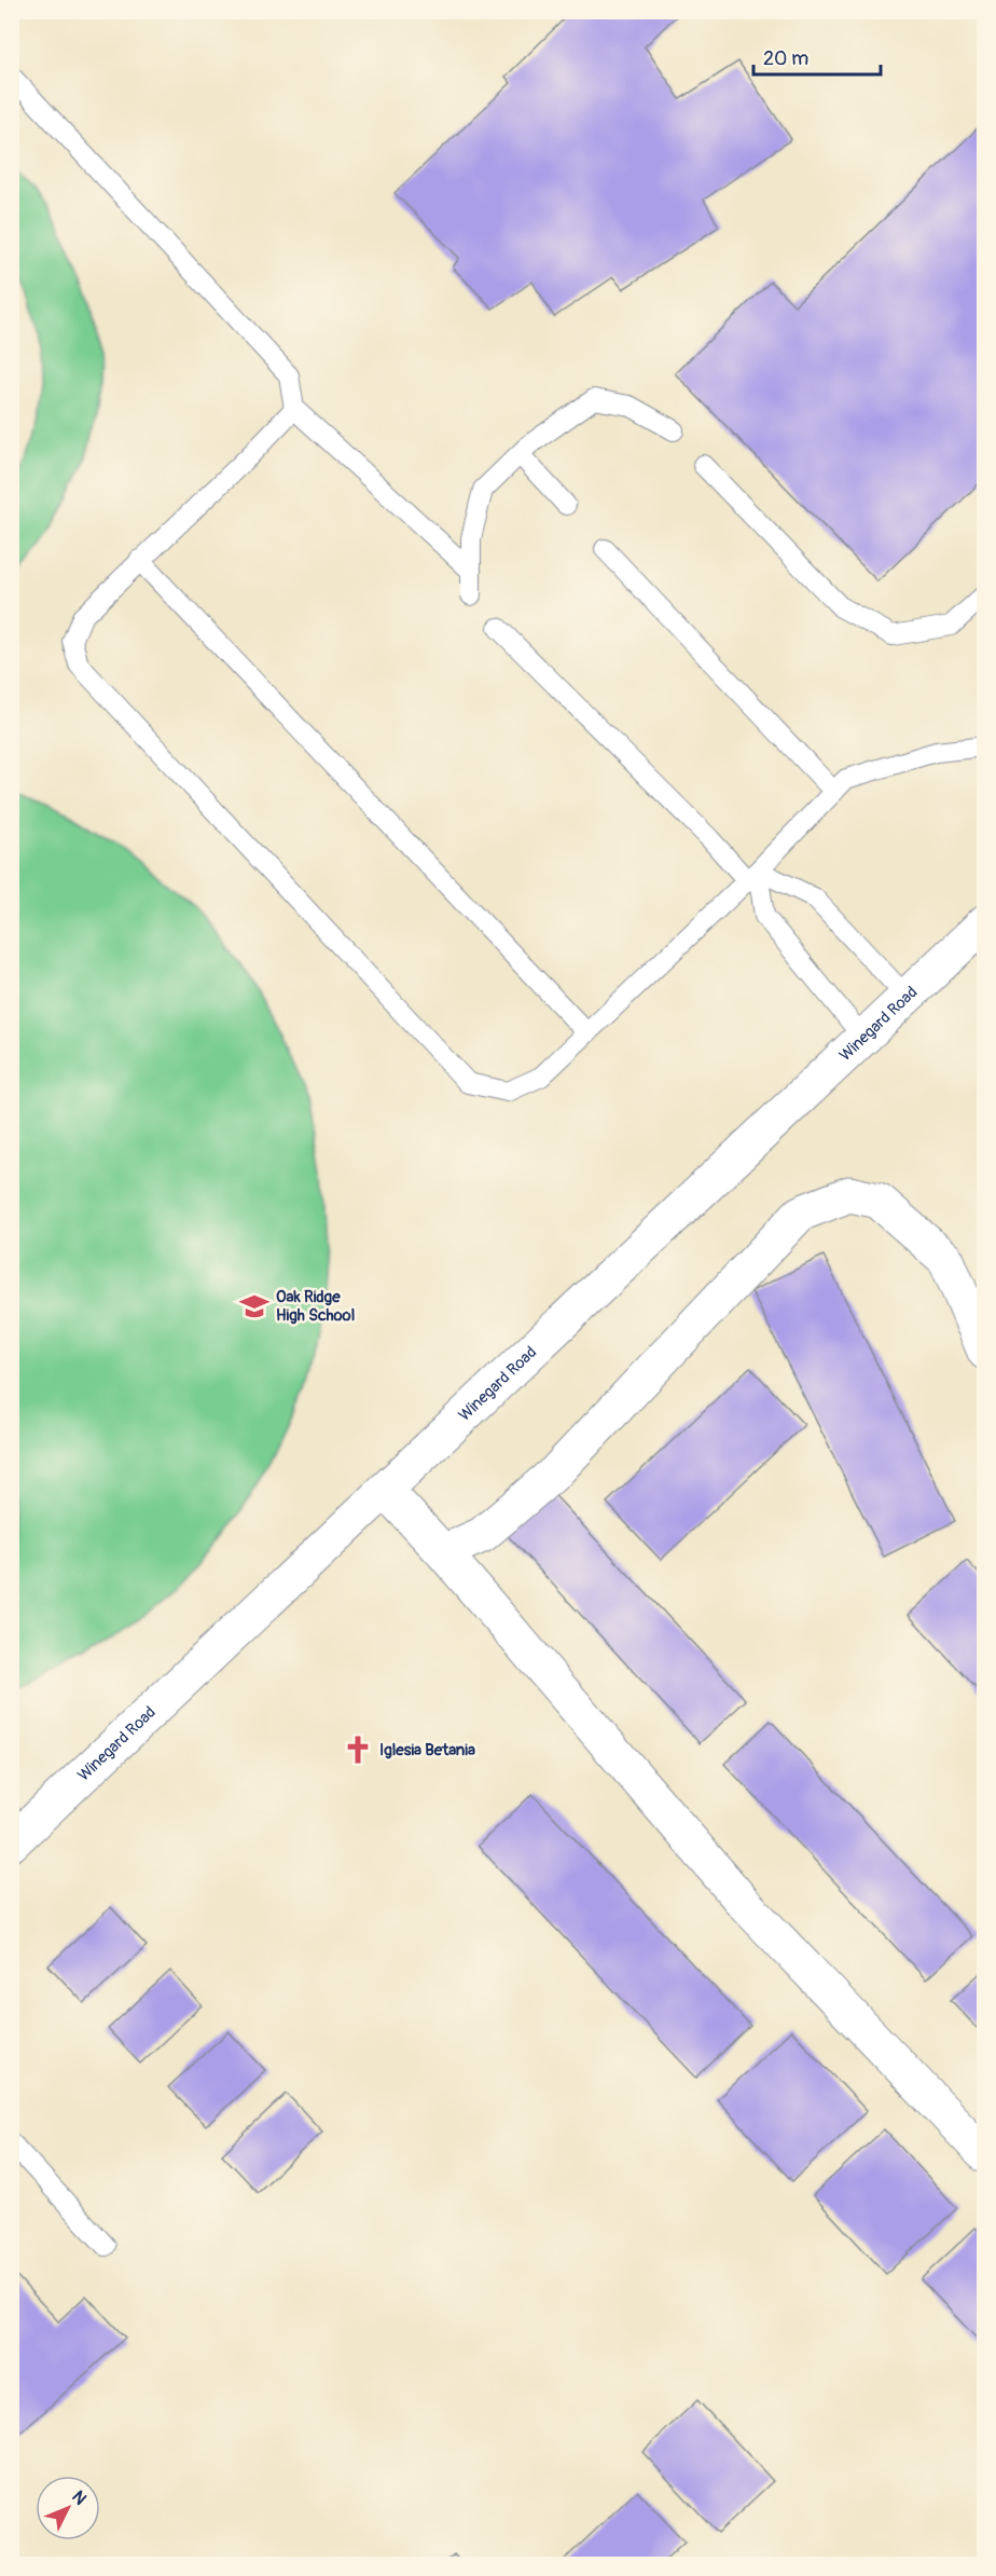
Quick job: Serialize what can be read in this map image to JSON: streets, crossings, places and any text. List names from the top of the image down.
{
  "streets": {
    "street": ["Winegard Road"]
  },
  "places": {
    "school or university": ["Oak Ridge High School"],
    "church": ["Iglesia Betania"]
  },
  "scale_bar": "20 m",
  "north": "top right"
}
